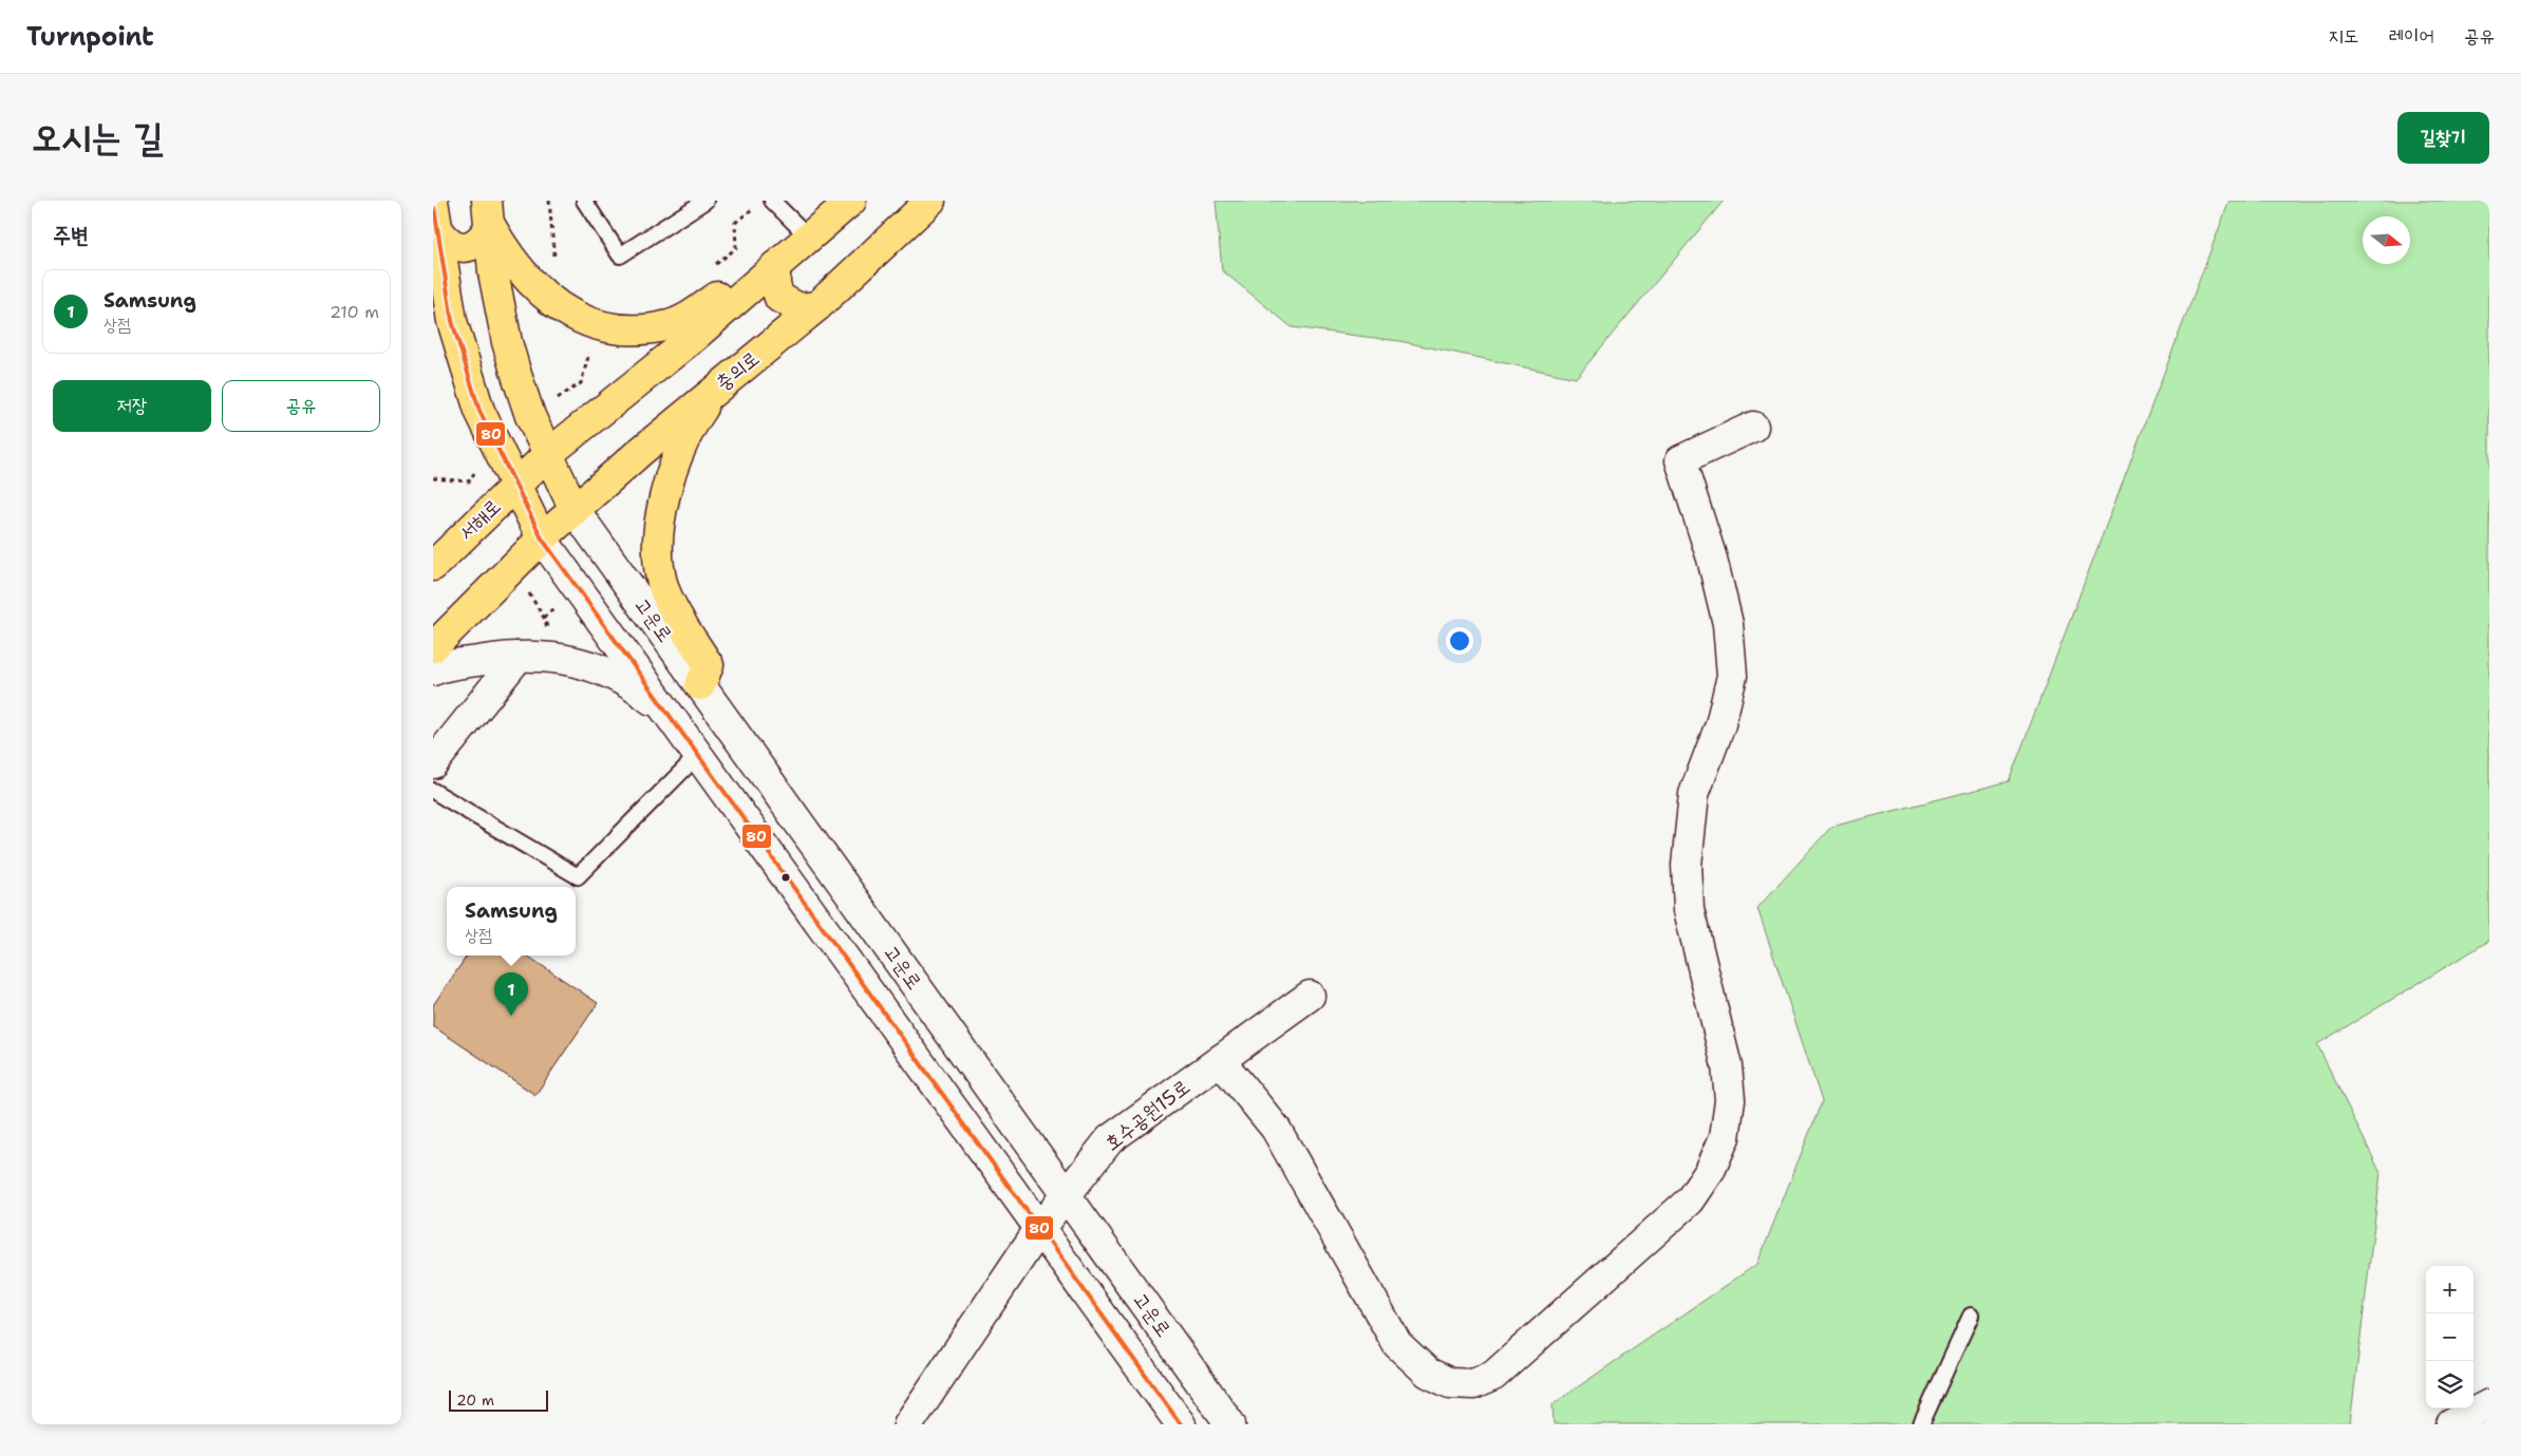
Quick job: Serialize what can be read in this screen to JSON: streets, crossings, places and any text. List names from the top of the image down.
{
  "streets": {
    "main road": [
      "충의로",
      "서해로",
      "고운로",
      "호수공원15로"
    ]
  },
  "crossings": [
    ["충의로", "고운로"],
    ["고운로", "호수공원15로"]
  ],
  "lines": ["transit line 80"],
  "scale_bar": "20 m",
  "north": "right",
  "page": {
    "header": "Turnpoint",
    "nav": ["지도", "레이어", "공유"],
    "title": "오시는 길",
    "buttons": [
      "길찾기",
      ["저장", "공유"]
    ],
    "heading": "주변",
    "list": [
      {
        "mark": "1",
        "name": "Samsung",
        "note": "상점",
        "value": "210 m"
      }
    ],
    "popup": ["Samsung", "상점"],
    "pins": "1",
    "map_buttons": ["+", "−"],
    "scale": "20 m"
  }
}
